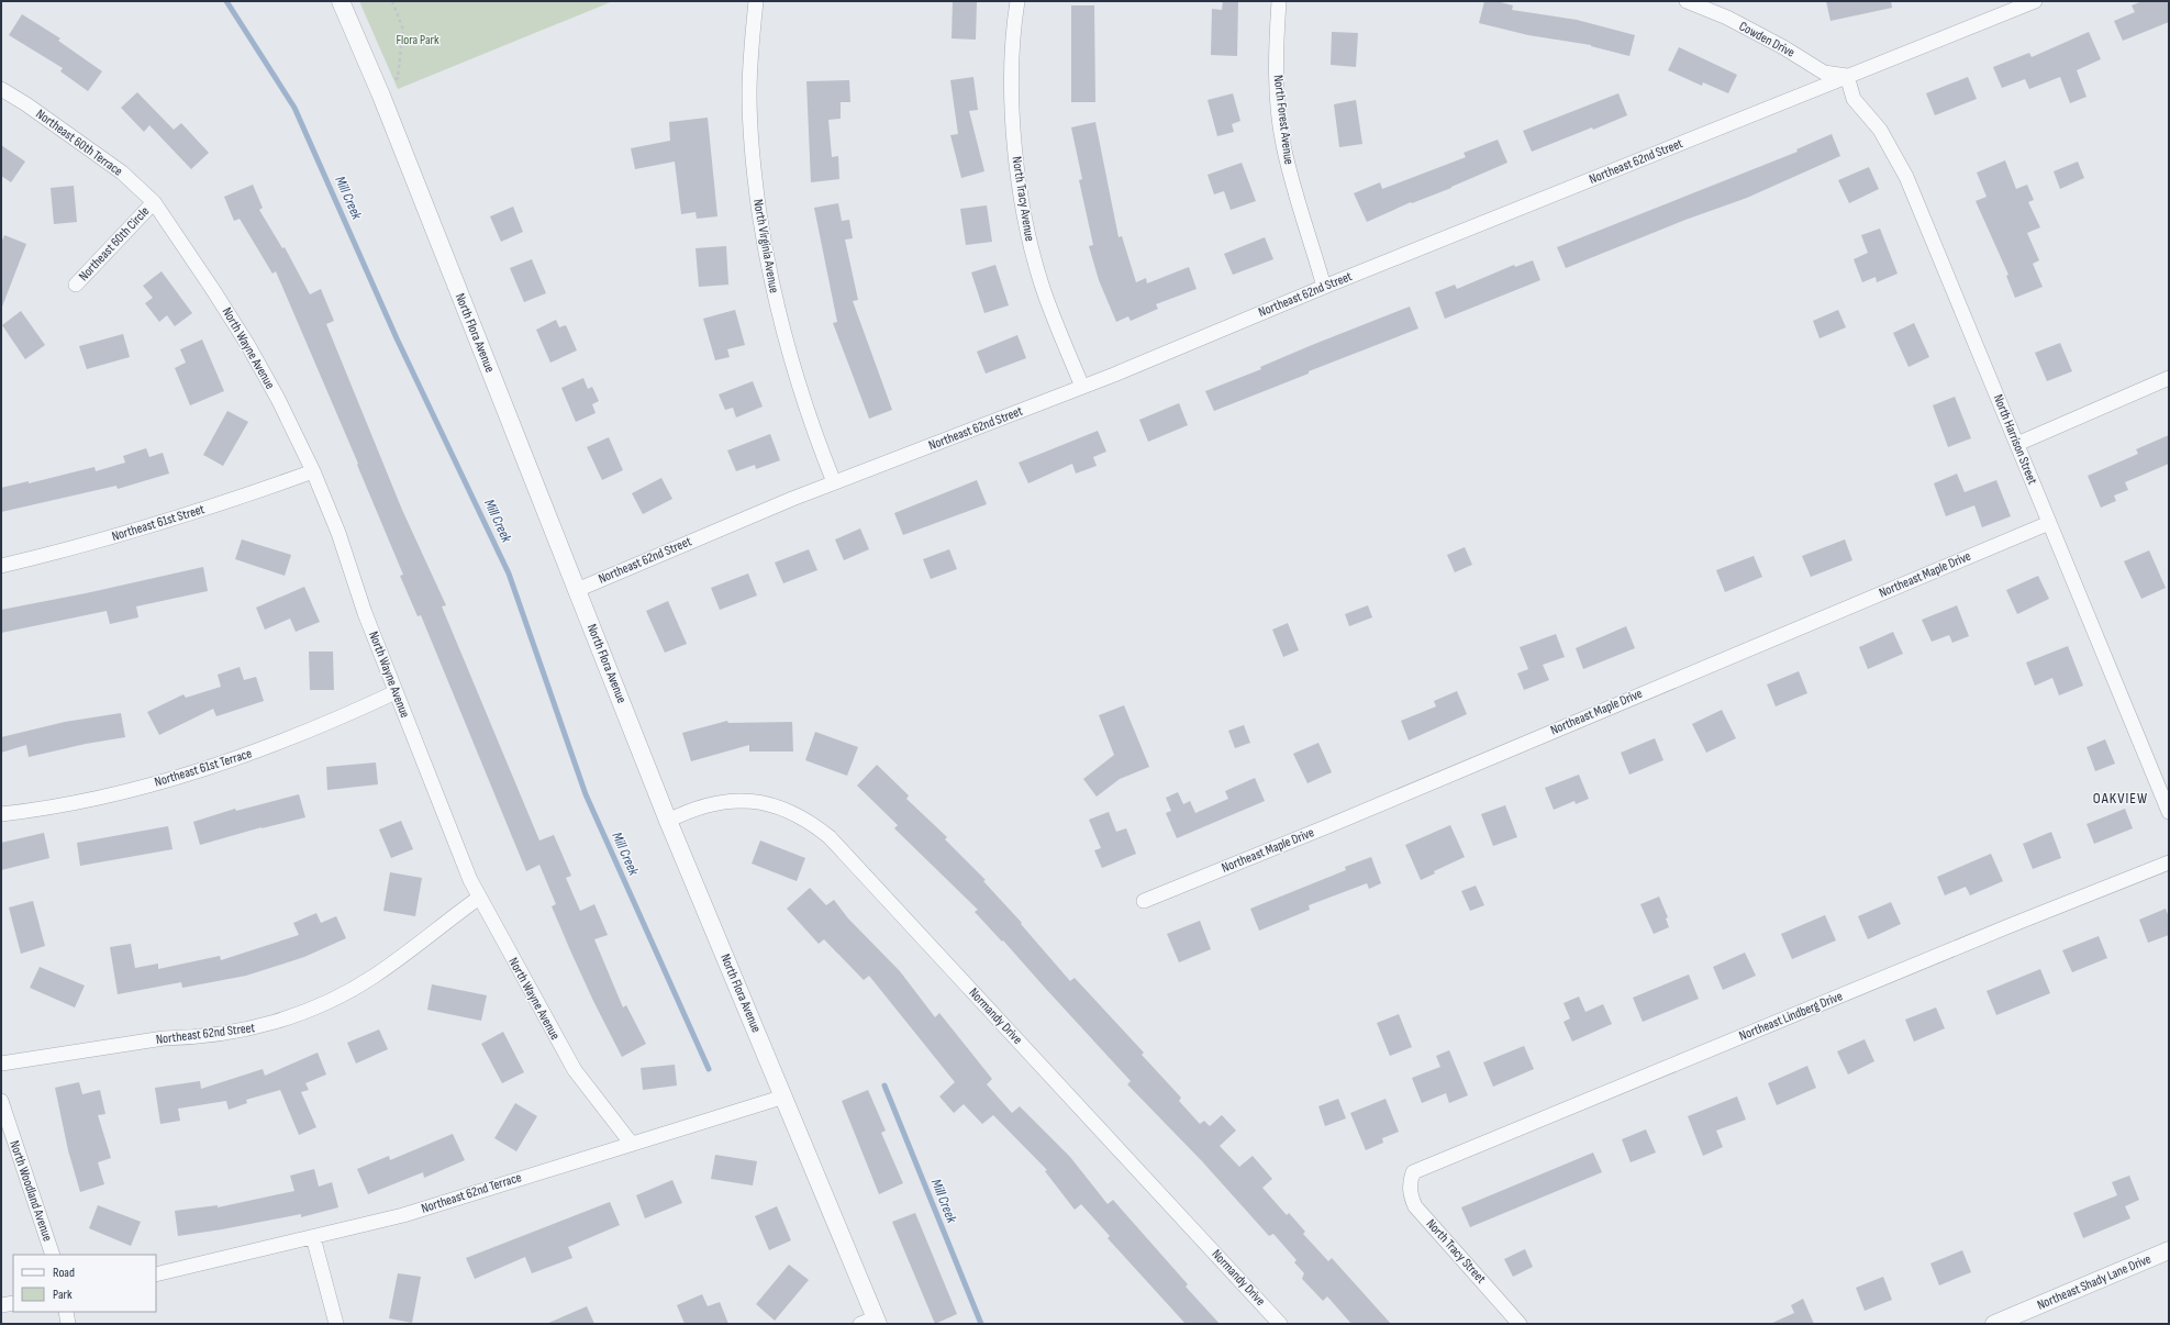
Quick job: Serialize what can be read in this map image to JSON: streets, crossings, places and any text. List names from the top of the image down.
{
  "streets": {
    "street": [
      "Cowden Drive",
      "North Forest Avenue",
      "Northeast 60th Terrace",
      "Northeast 62nd Street",
      "North Tracy Avenue",
      "Northeast 60th Circle",
      "North Virginia Avenue",
      "North Flora Avenue",
      "North Wayne Avenue",
      "North Harrison Street",
      "Northeast 61st Street",
      "Northeast Maple Drive",
      "Northeast 61st Terrace",
      "Normandy Drive",
      "Northeast Lindberg Drive",
      "North Woodland Avenue",
      "Northeast 62nd Terrace",
      "North Tracy Street",
      "Northeast Shady Lane Drive"
    ]
  },
  "crossings": [
    ["Cowden Drive", "Northeast 62nd Street"],
    ["Cowden Drive", "North Harrison Street"],
    ["North Forest Avenue", "Northeast 62nd Street"],
    ["Northeast 60th Terrace", "Northeast 60th Circle"],
    ["Northeast 60th Terrace", "North Wayne Avenue"],
    ["Northeast 62nd Street", "North Tracy Avenue"],
    ["Northeast 62nd Street", "North Virginia Avenue"],
    ["Northeast 62nd Street", "North Flora Avenue"],
    ["Northeast 62nd Street", "North Wayne Avenue"],
    ["Northeast 62nd Street", "North Harrison Street"],
    ["Northeast 60th Circle", "North Wayne Avenue"],
    ["North Flora Avenue", "Normandy Drive"],
    ["North Flora Avenue", "Northeast 62nd Terrace"],
    ["North Wayne Avenue", "Northeast 61st Street"],
    ["North Wayne Avenue", "Northeast 61st Terrace"],
    ["North Wayne Avenue", "Northeast 62nd Terrace"],
    ["North Harrison Street", "Northeast Maple Drive"],
    ["Northeast Lindberg Drive", "North Tracy Street"]
  ],
  "districts": ["OAKVIEW"],
  "water": ["Mill Creek"],
  "parks": ["Flora Park"],
  "legend": ["Road", "Park"]
}
